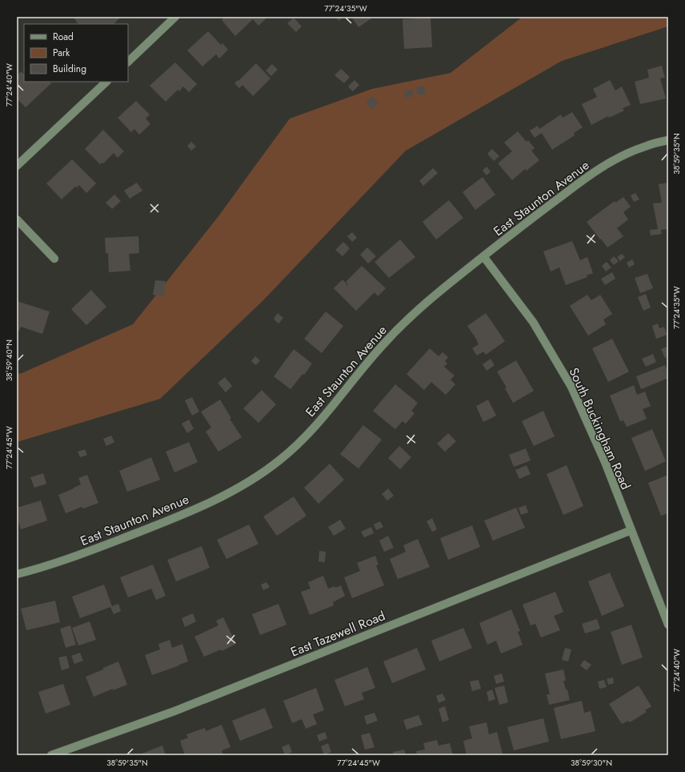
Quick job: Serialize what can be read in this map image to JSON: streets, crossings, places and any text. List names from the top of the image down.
{
  "streets": {
    "street": ["East Staunton Avenue", "South Buckingham Road", "East Tazewell Road"]
  },
  "crossings": [
    ["East Staunton Avenue", "South Buckingham Road"],
    ["South Buckingham Road", "East Tazewell Road"]
  ],
  "legend": ["Road", "Park", "Building"],
  "coordinates": [
    "77°24'35\"W",
    "77°24'40\"W",
    "38°59'35\"N",
    "38°59'40\"N",
    "77°24'45\"W",
    "38°59'30\"N"
  ]
}
